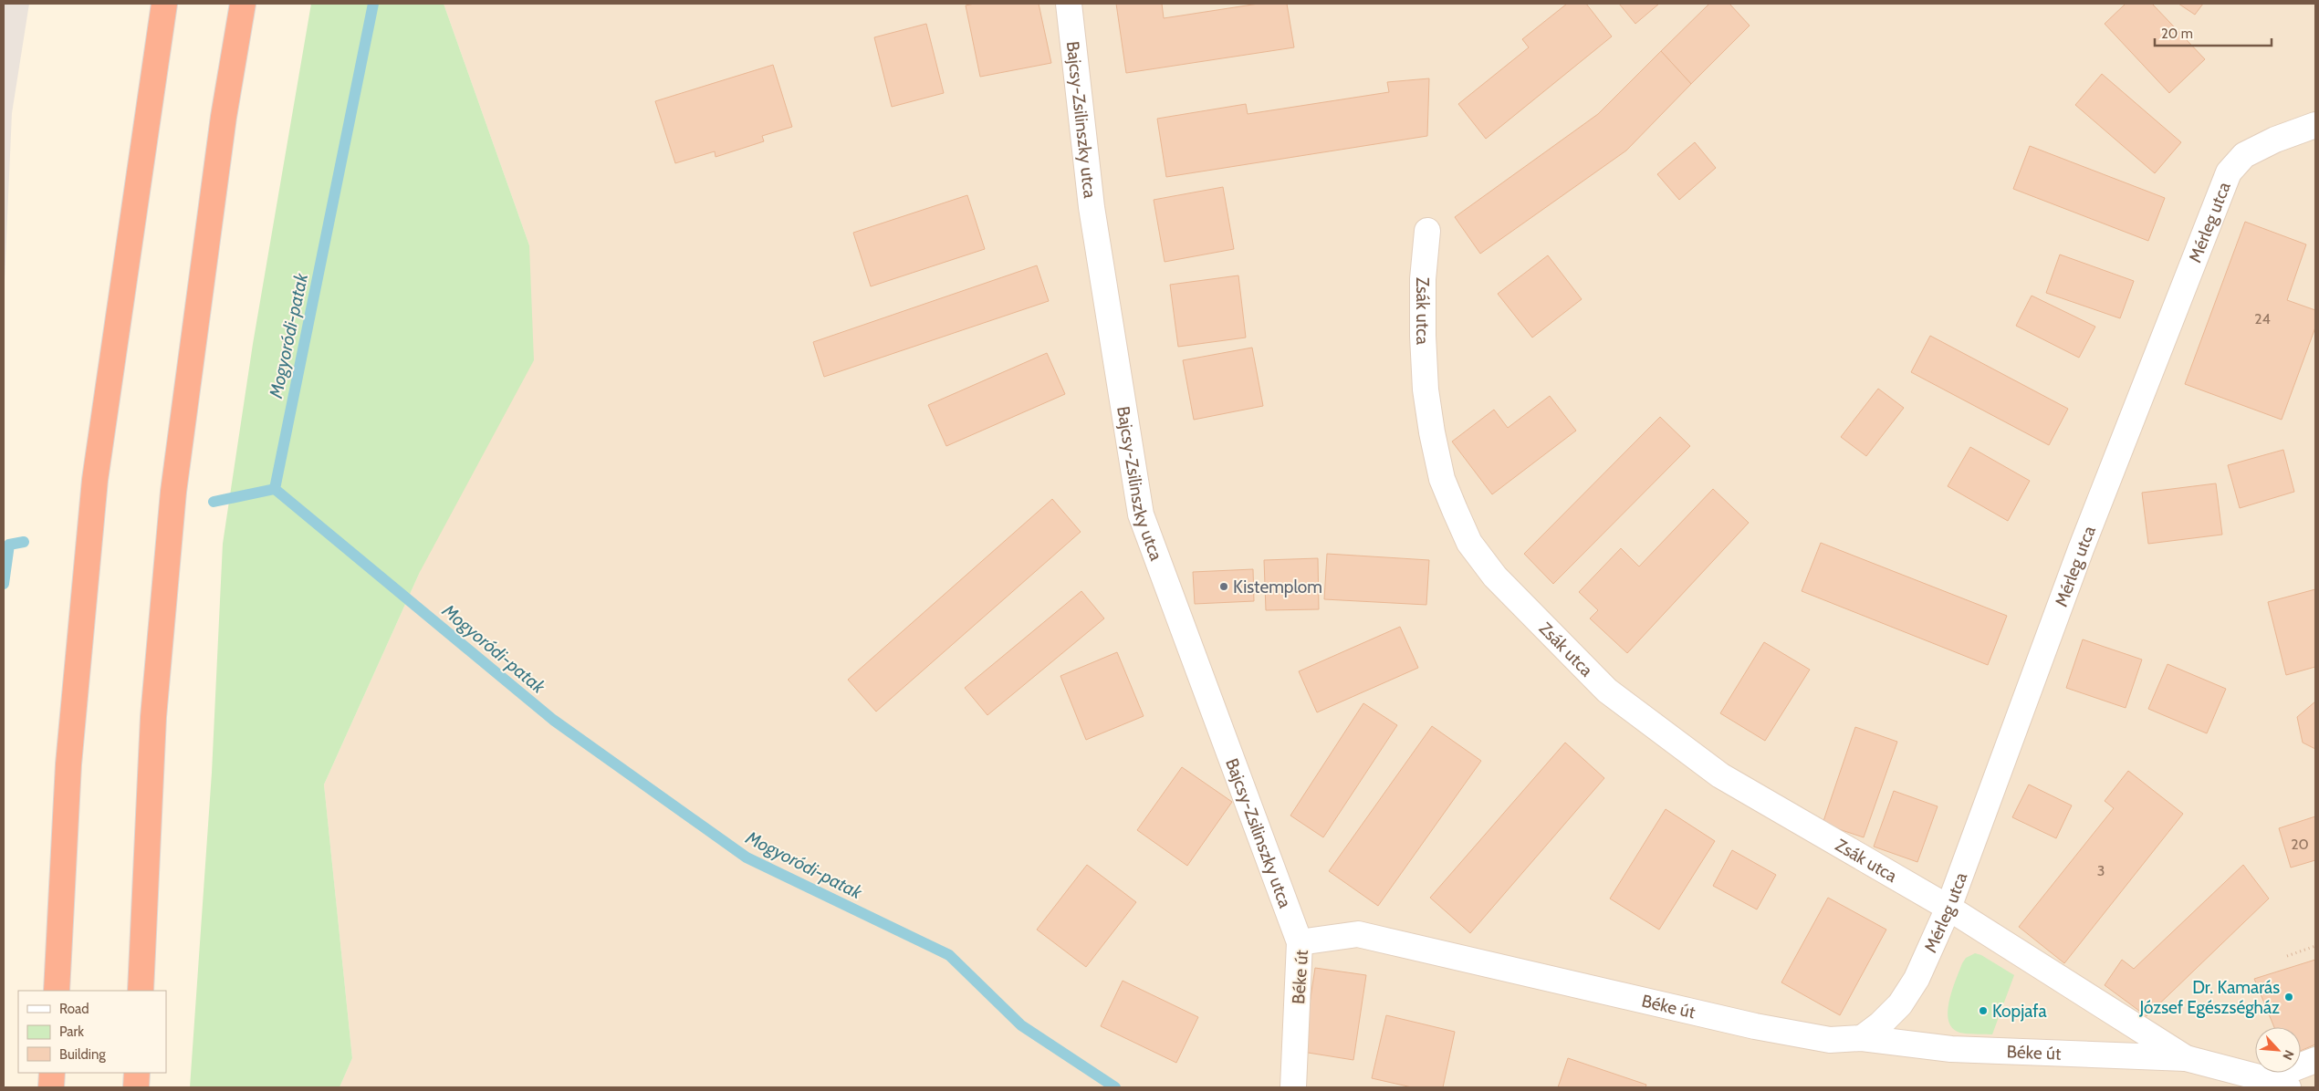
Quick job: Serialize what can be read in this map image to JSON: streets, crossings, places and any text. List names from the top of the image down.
{
  "streets": {
    "street": [
      "Bajcsy-Zsilinszky utca",
      "Mérleg utca",
      "Zsák utca",
      "Béke út"
    ]
  },
  "crossings": [
    ["Bajcsy-Zsilinszky utca", "Béke út"],
    ["Mérleg utca", "Zsák utca"],
    ["Mérleg utca", "Béke út"],
    ["Zsák utca", "Béke út"]
  ],
  "water": ["Mogyoródi-patak"],
  "places": ["Kistemplom", "Dr. Kamarás József Egészségház", "Kopjafa"],
  "house_numbers": ["24", "20", "3"],
  "legend": ["Road", "Park", "Building"],
  "scale_bar": "20 m",
  "north": "bottom right"
}
